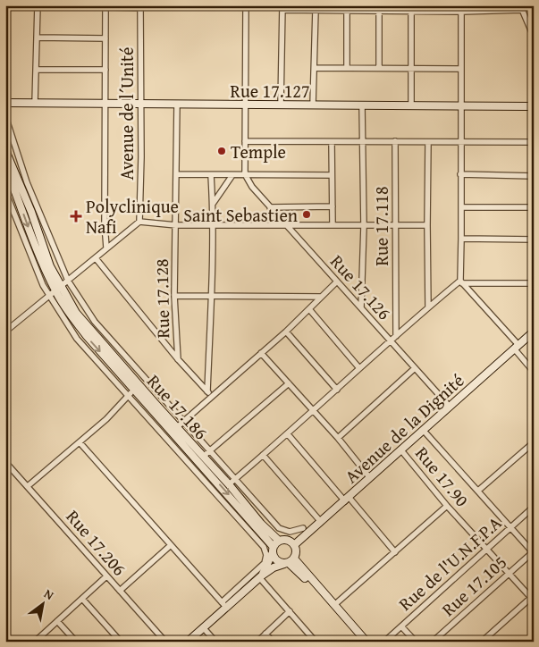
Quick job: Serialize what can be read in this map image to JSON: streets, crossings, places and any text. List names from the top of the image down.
{
  "streets": {
    "main road": ["Rue 17.127", "Rue 17.186", "Avenue de la Dignité"],
    "street": [
      "Avenue de l´Unité",
      "Rue 17.118",
      "Rue 17.126",
      "Rue 17.128",
      "Rue 17.90",
      "Rue 17.206",
      "Rue de l'U.N.F.P.A",
      "Rue 17.105"
    ]
  },
  "crossings": [
    ["Rue 17.127", "Avenue de l´Unité"],
    ["Rue 17.127", "Rue 17.128"],
    ["Rue 17.126", "Avenue de la Dignité"],
    ["Rue 17.186", "Avenue de la Dignité"],
    ["Avenue de la Dignité", "Rue 17.90"],
    ["Rue 17.90", "Rue de l'U.N.F.P.A"],
    ["Rue 17.90", "Rue 17.105"]
  ],
  "places": {
    "other": ["Temple", "Saint Sebastien"],
    "health": ["Polyclinique Nafi"]
  },
  "north": "top right"
}
